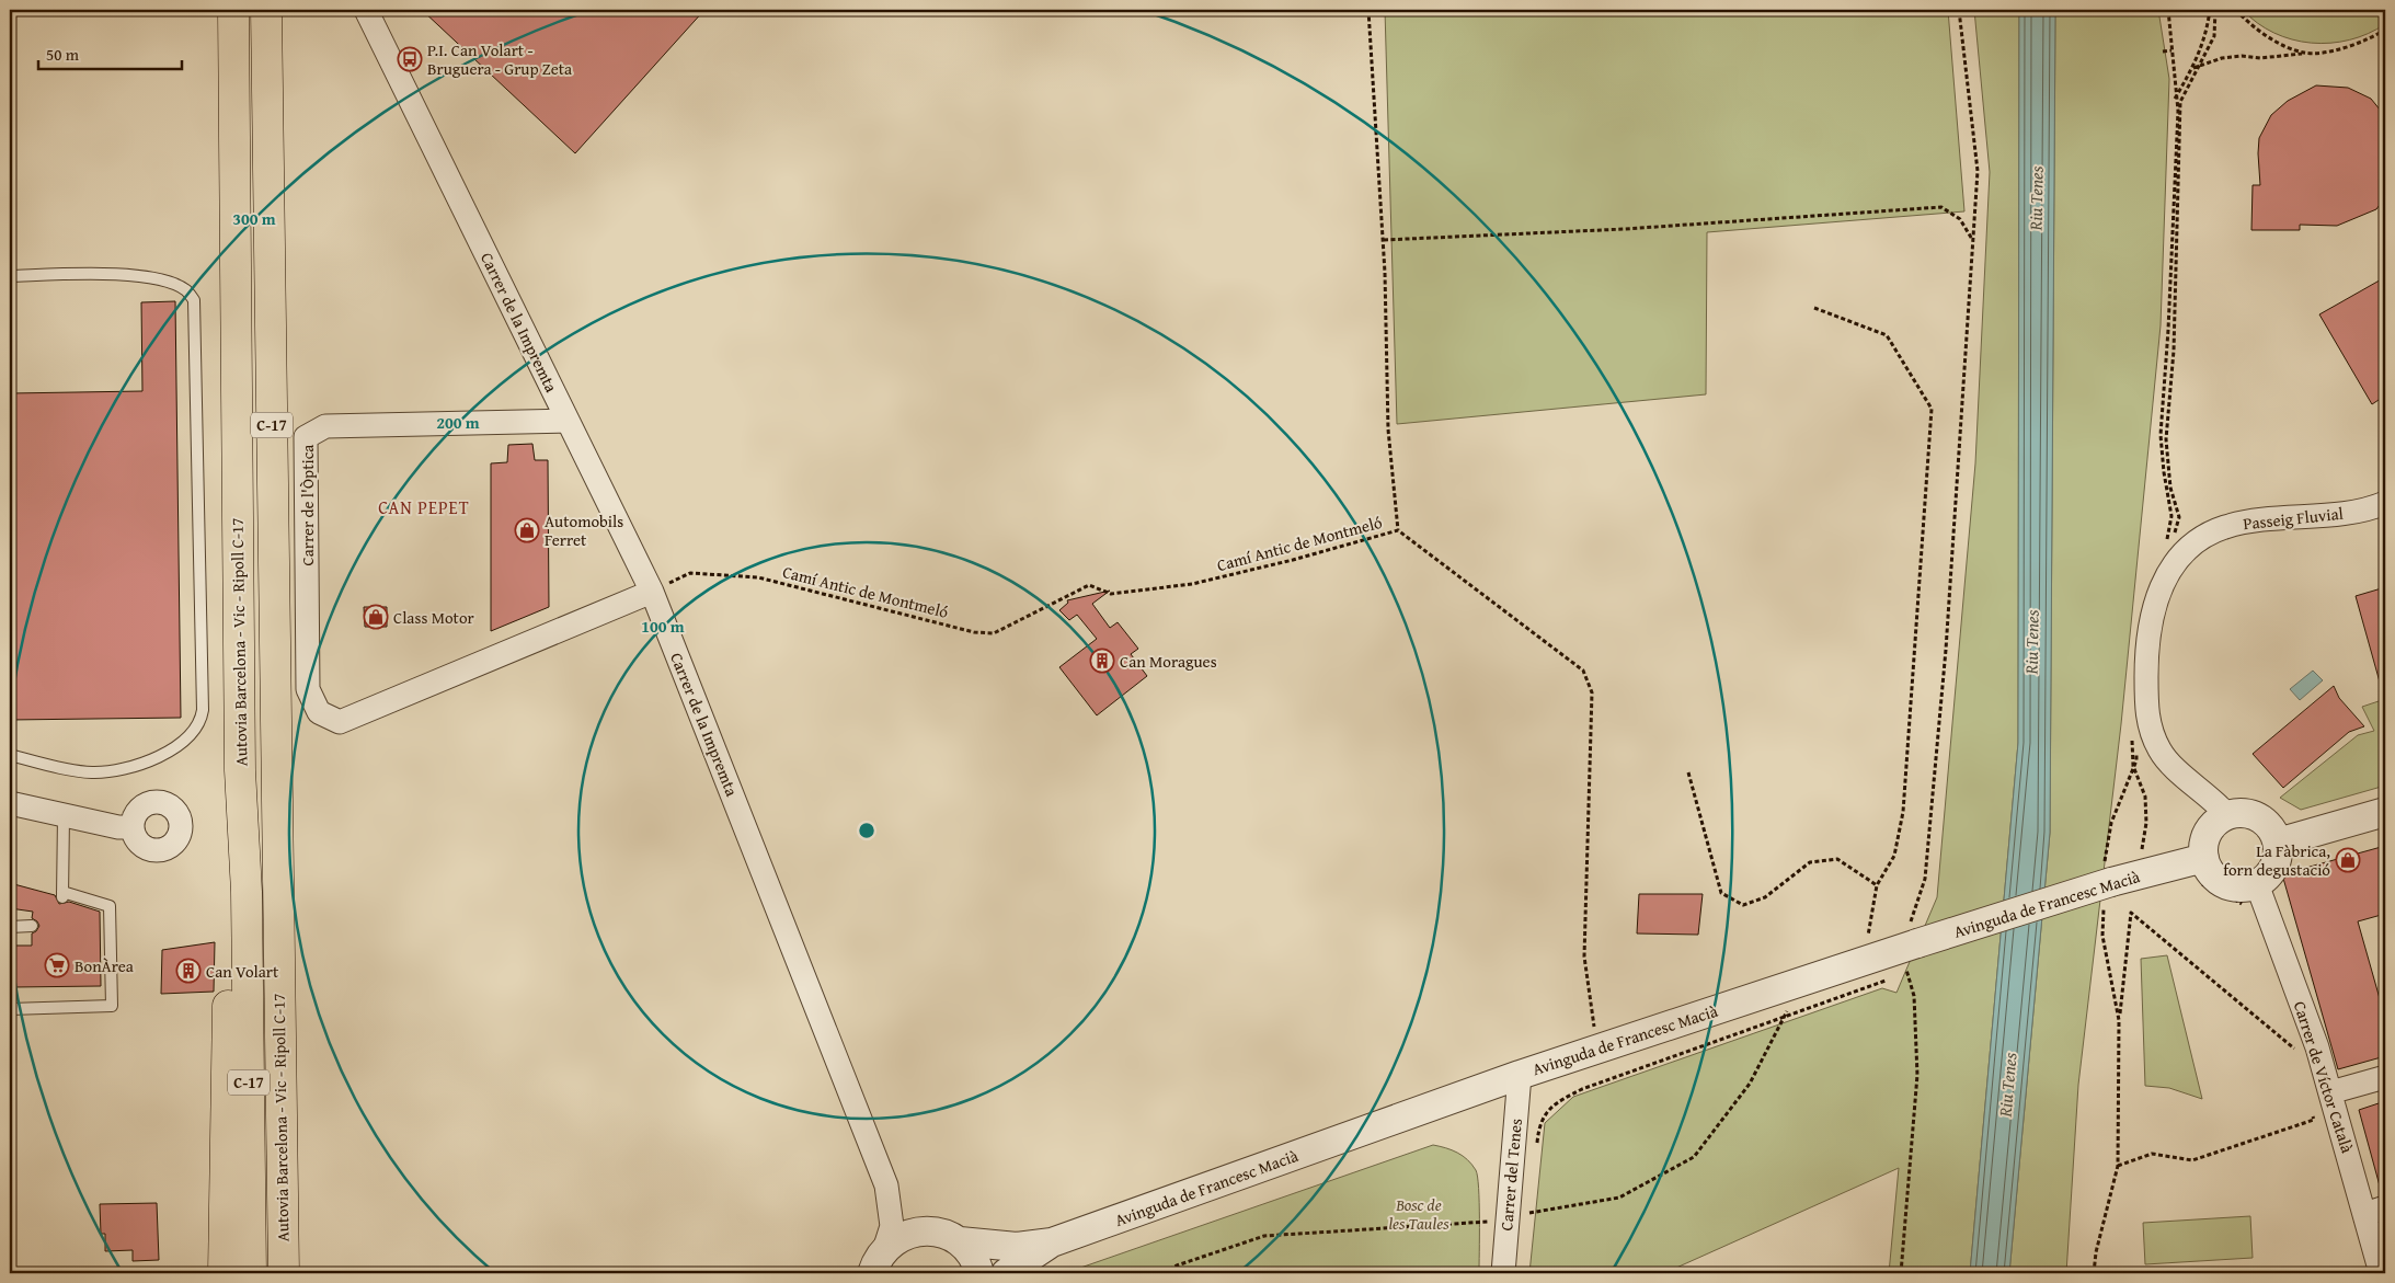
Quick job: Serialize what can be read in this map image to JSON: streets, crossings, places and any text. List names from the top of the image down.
{
  "streets": {
    "highway": ["C-17", "Autovia Barcelona - Vic - Ripoll C-17"],
    "street": [
      "Carrer de la Impremta",
      "Carrer de l'Òptica",
      "Passeig Fluvial",
      "Avinguda de Francesc Macià",
      "Carrer de Víctor Català",
      "Carrer del Tenes"
    ],
    "path": ["Camí Antic de Montmeló"]
  },
  "crossings": [
    ["Carrer de la Impremta", "Carrer de l'Òptica"],
    ["Carrer de la Impremta", "Camí Antic de Montmeló"],
    ["Carrer de l'Òptica", "Camí Antic de Montmeló"],
    ["Passeig Fluvial", "Avinguda de Francesc Macià"],
    ["Passeig Fluvial", "Carrer de Víctor Català"],
    ["Camí Antic de Montmeló", "Avinguda de Francesc Macià"],
    ["Avinguda de Francesc Macià", "Carrer de Víctor Català"],
    ["Avinguda de Francesc Macià", "Carrer del Tenes"]
  ],
  "districts": ["CAN PEPET"],
  "water": ["Riu Tenes"],
  "parks": ["Bosc de les Taules"],
  "places": {
    "bus stop": ["P.I. Can Volart - Bruguera - Grup Zeta"],
    "shop": ["Automobils Ferret", "Class Motor", "La Fàbrica, forn degustació"],
    "building": ["Can Moragues", "Can Volart"],
    "supermarket": ["BonÀrea"]
  },
  "scale_bar": "50 m",
  "rings": ["300 m", "200 m", "100 m"]
}
